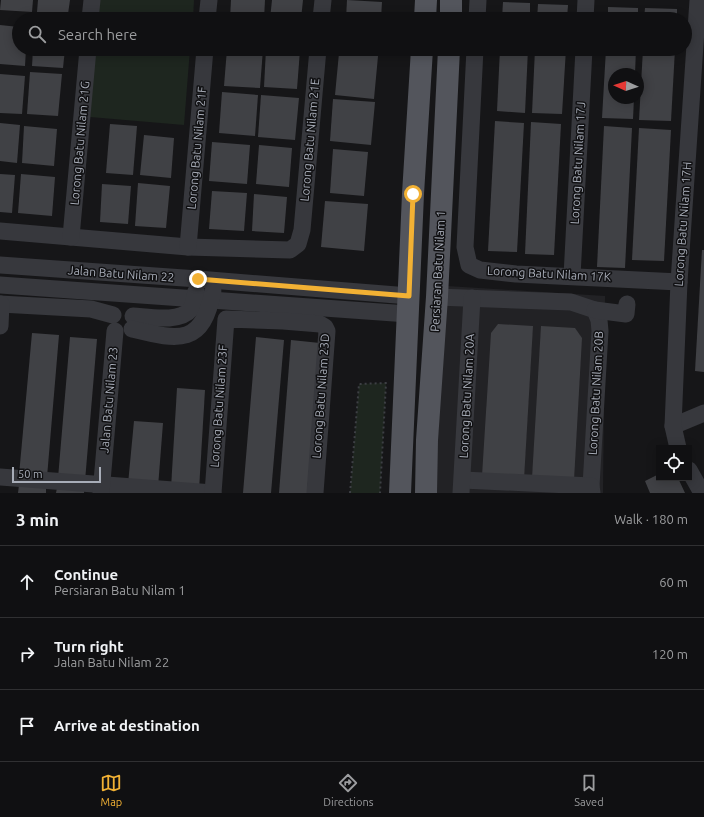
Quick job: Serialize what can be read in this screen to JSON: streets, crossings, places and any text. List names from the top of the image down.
{
  "streets": {
    "main road": ["Persiaran Batu Nilam 1"],
    "street": [
      "Lorong Batu Nilam 21E",
      "Lorong Batu Nilam 21G",
      "Lorong Batu Nilam 21F",
      "Lorong Batu Nilam 17J",
      "Lorong Batu Nilam 17H",
      "Jalan Batu Nilam 22",
      "Lorong Batu Nilam 17K",
      "Lorong Batu Nilam 20B",
      "Lorong Batu Nilam 23D",
      "Lorong Batu Nilam 20A",
      "Jalan Batu Nilam 23",
      "Lorong Batu Nilam 23F"
    ]
  },
  "crossings": [
    ["Lorong Batu Nilam 21E", "Lorong Batu Nilam 21F"],
    ["Lorong Batu Nilam 17J", "Lorong Batu Nilam 17K"],
    ["Lorong Batu Nilam 17H", "Lorong Batu Nilam 17K"],
    ["Jalan Batu Nilam 22", "Jalan Batu Nilam 23"],
    ["Lorong Batu Nilam 23D", "Lorong Batu Nilam 23F"]
  ],
  "scale_bar": "50 m",
  "north": "left",
  "page": {
    "search": "Search here",
    "scale": "50 m",
    "heading": ["3 min", "Walk · 180 m"],
    "list": [
      ["Continue", "Persiaran Batu Nilam 1", "60 m"],
      ["Turn right", "Jalan Batu Nilam 22", "120 m"],
      "Arrive at destination"
    ],
    "nav": ["Map", "Directions", "Saved"]
  }
}
